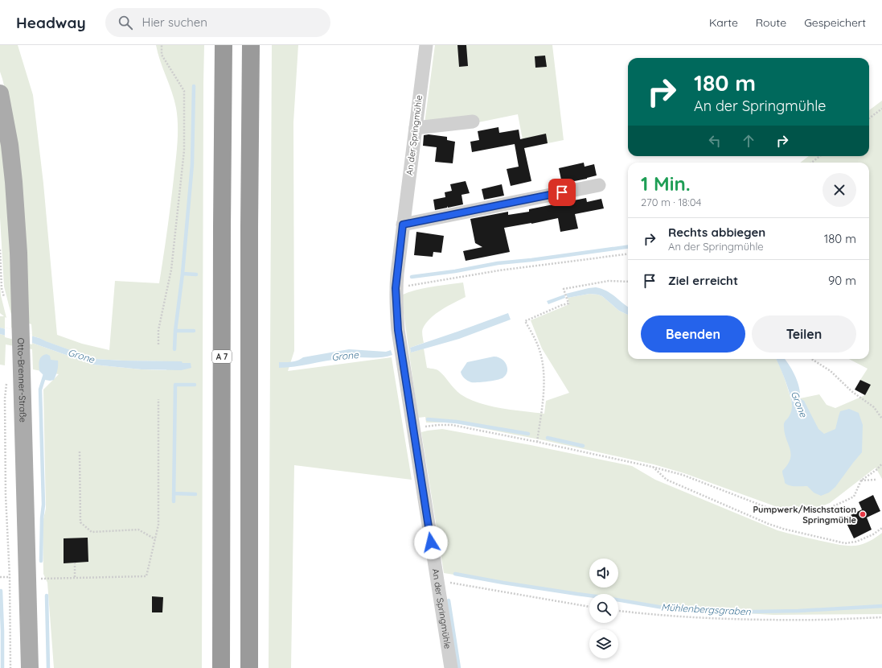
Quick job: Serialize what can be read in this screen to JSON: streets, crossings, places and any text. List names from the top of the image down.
{
  "streets": {
    "highway": ["A 7"],
    "main road": ["Otto-Brenner-Straße"],
    "street": ["An der Springmühle"]
  },
  "water": ["Grone", "Mühlenbergsgraben"],
  "places": ["Pumpwerk/Mischstation Springmühle"],
  "page": {
    "header": "Headway",
    "search": "Hier suchen",
    "nav": ["Karte", "Route", "Gespeichert"],
    "turn": ["180 m", "An der Springmühle"],
    "heading": ["1 Min.", "270 m · 18:04"],
    "list": [
      {
        "name": "Rechts abbiegen",
        "note": "An der Springmühle",
        "value": "180 m"
      },
      {
        "name": "Ziel erreicht",
        "value": "90 m"
      }
    ],
    "buttons": ["Beenden", "Teilen"]
  }
}
